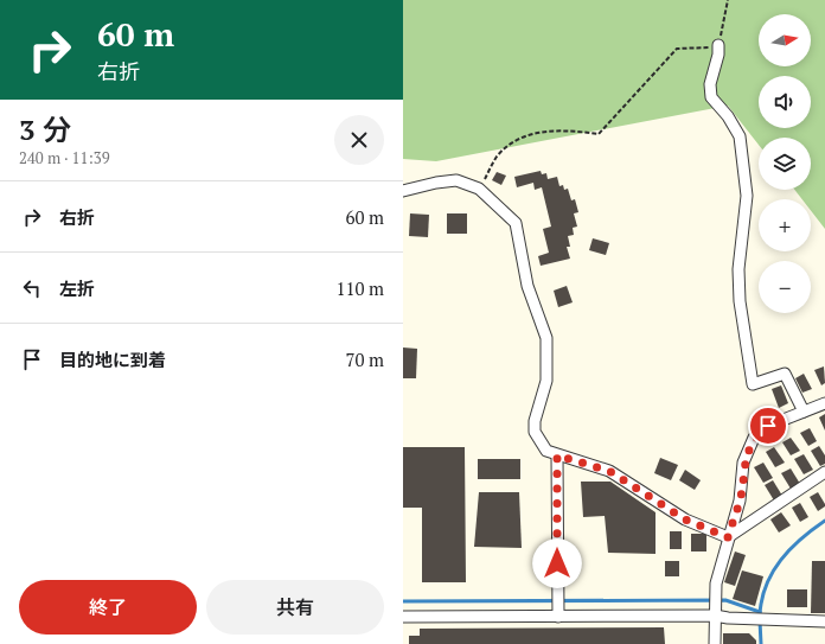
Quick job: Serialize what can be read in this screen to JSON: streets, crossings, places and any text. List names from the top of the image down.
{
  "north": "right",
  "page": {
    "turn": ["60 m", "右折"],
    "map_buttons": ["+", "−"],
    "heading": ["3 分", "240 m · 11:39"],
    "list": [
      {
        "name": "右折",
        "value": "60 m"
      },
      {
        "name": "左折",
        "value": "110 m"
      },
      {
        "name": "目的地に到着",
        "value": "70 m"
      }
    ],
    "buttons": ["終了", "共有"]
  }
}
